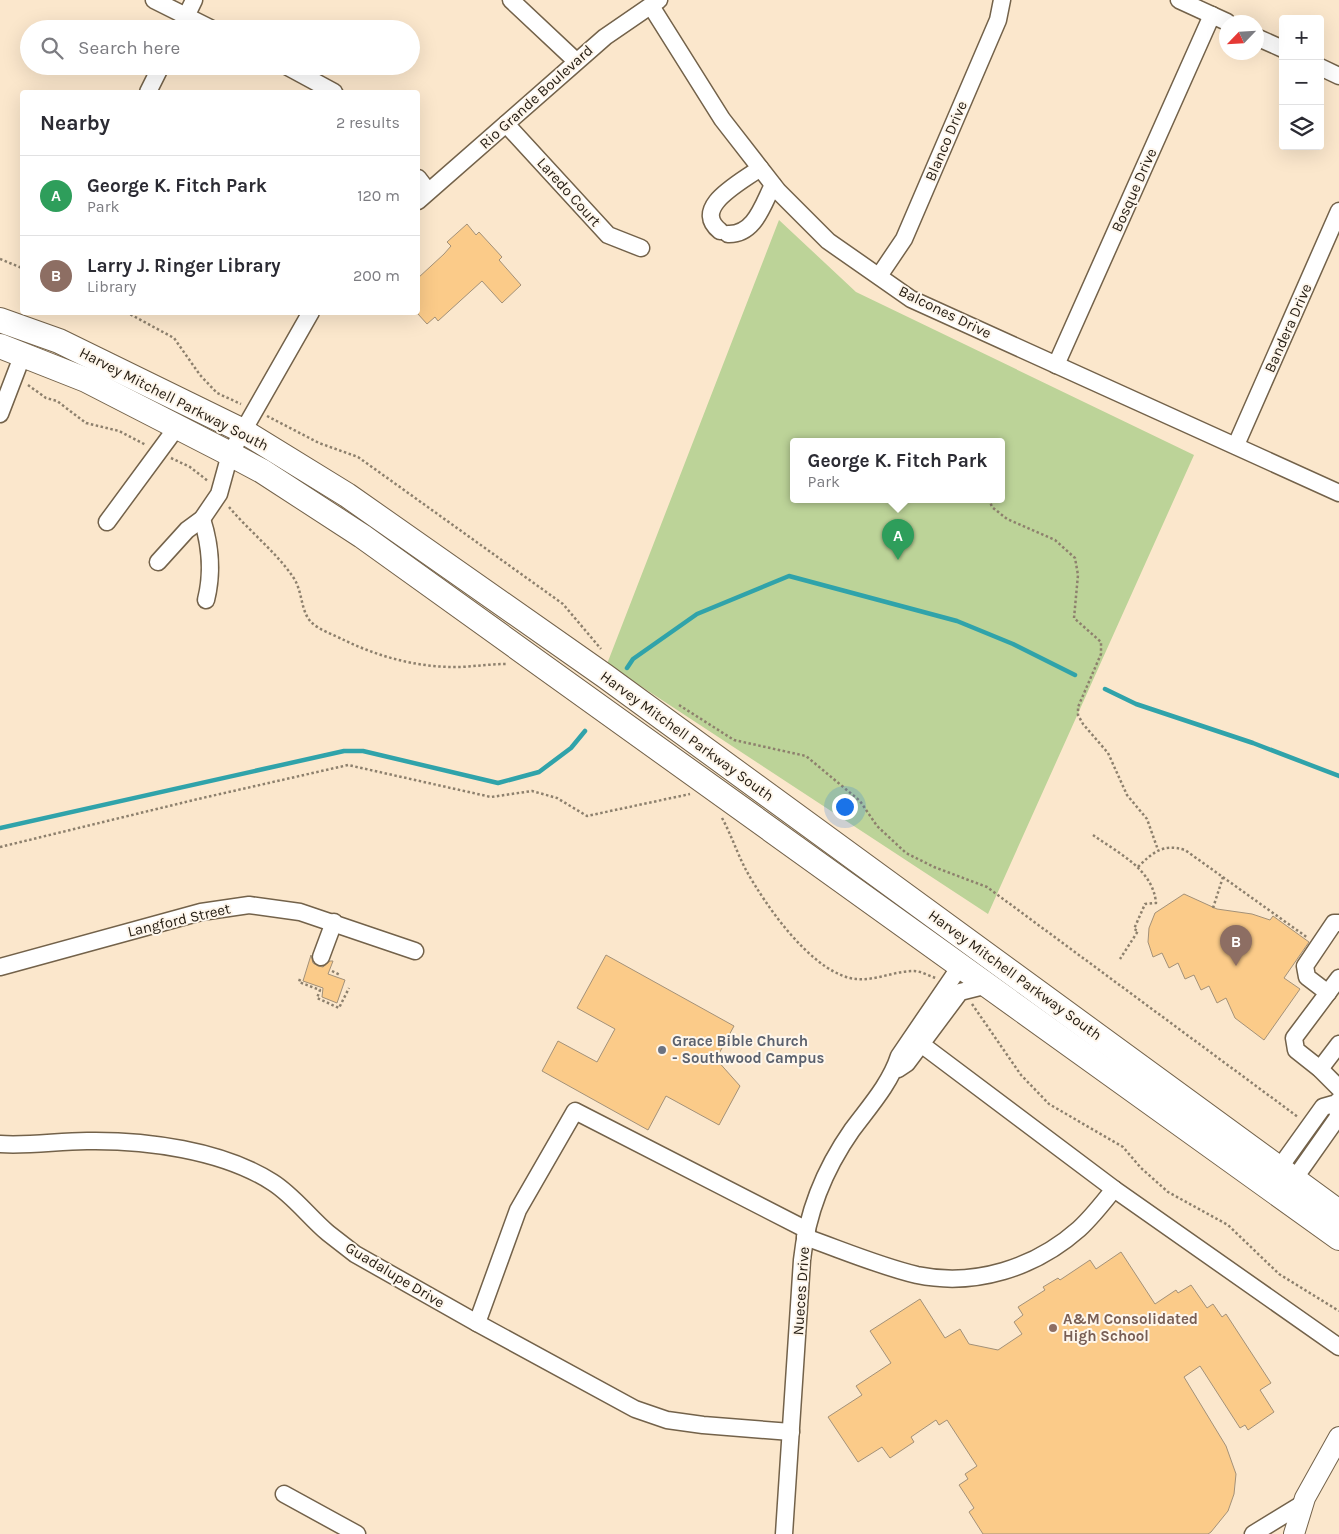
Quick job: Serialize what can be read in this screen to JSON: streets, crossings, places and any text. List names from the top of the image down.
{
  "streets": {
    "highway": ["Harvey Mitchell Parkway South"],
    "street": [
      "Rio Grande Boulevard",
      "Blanco Drive",
      "Bosque Drive",
      "Laredo Court",
      "Balcones Drive",
      "Bandera Drive",
      "Langford Street",
      "Guadalupe Drive",
      "Nueces Drive"
    ]
  },
  "crossings": [
    ["Rio Grande Boulevard", "Laredo Court"],
    ["Rio Grande Boulevard", "Balcones Drive"],
    ["Blanco Drive", "Balcones Drive"],
    ["Bosque Drive", "Balcones Drive"],
    ["Balcones Drive", "Bandera Drive"],
    ["Harvey Mitchell Parkway South", "Nueces Drive"],
    ["Guadalupe Drive", "Nueces Drive"]
  ],
  "places": ["Grace Bible Church - Southwood Campus", "A&M Consolidated High School"],
  "north": "bottom left",
  "page": {
    "map_buttons": ["+", "−"],
    "search": "Search here",
    "heading": ["Nearby", "2 results"],
    "list": [
      {
        "mark": "A",
        "name": "George K. Fitch Park",
        "note": "Park",
        "value": "120 m"
      },
      {
        "mark": "B",
        "name": "Larry J. Ringer Library",
        "note": "Library",
        "value": "200 m"
      }
    ],
    "popup": ["George K. Fitch Park", "Park"],
    "pins": ["A", "B"]
  }
}
